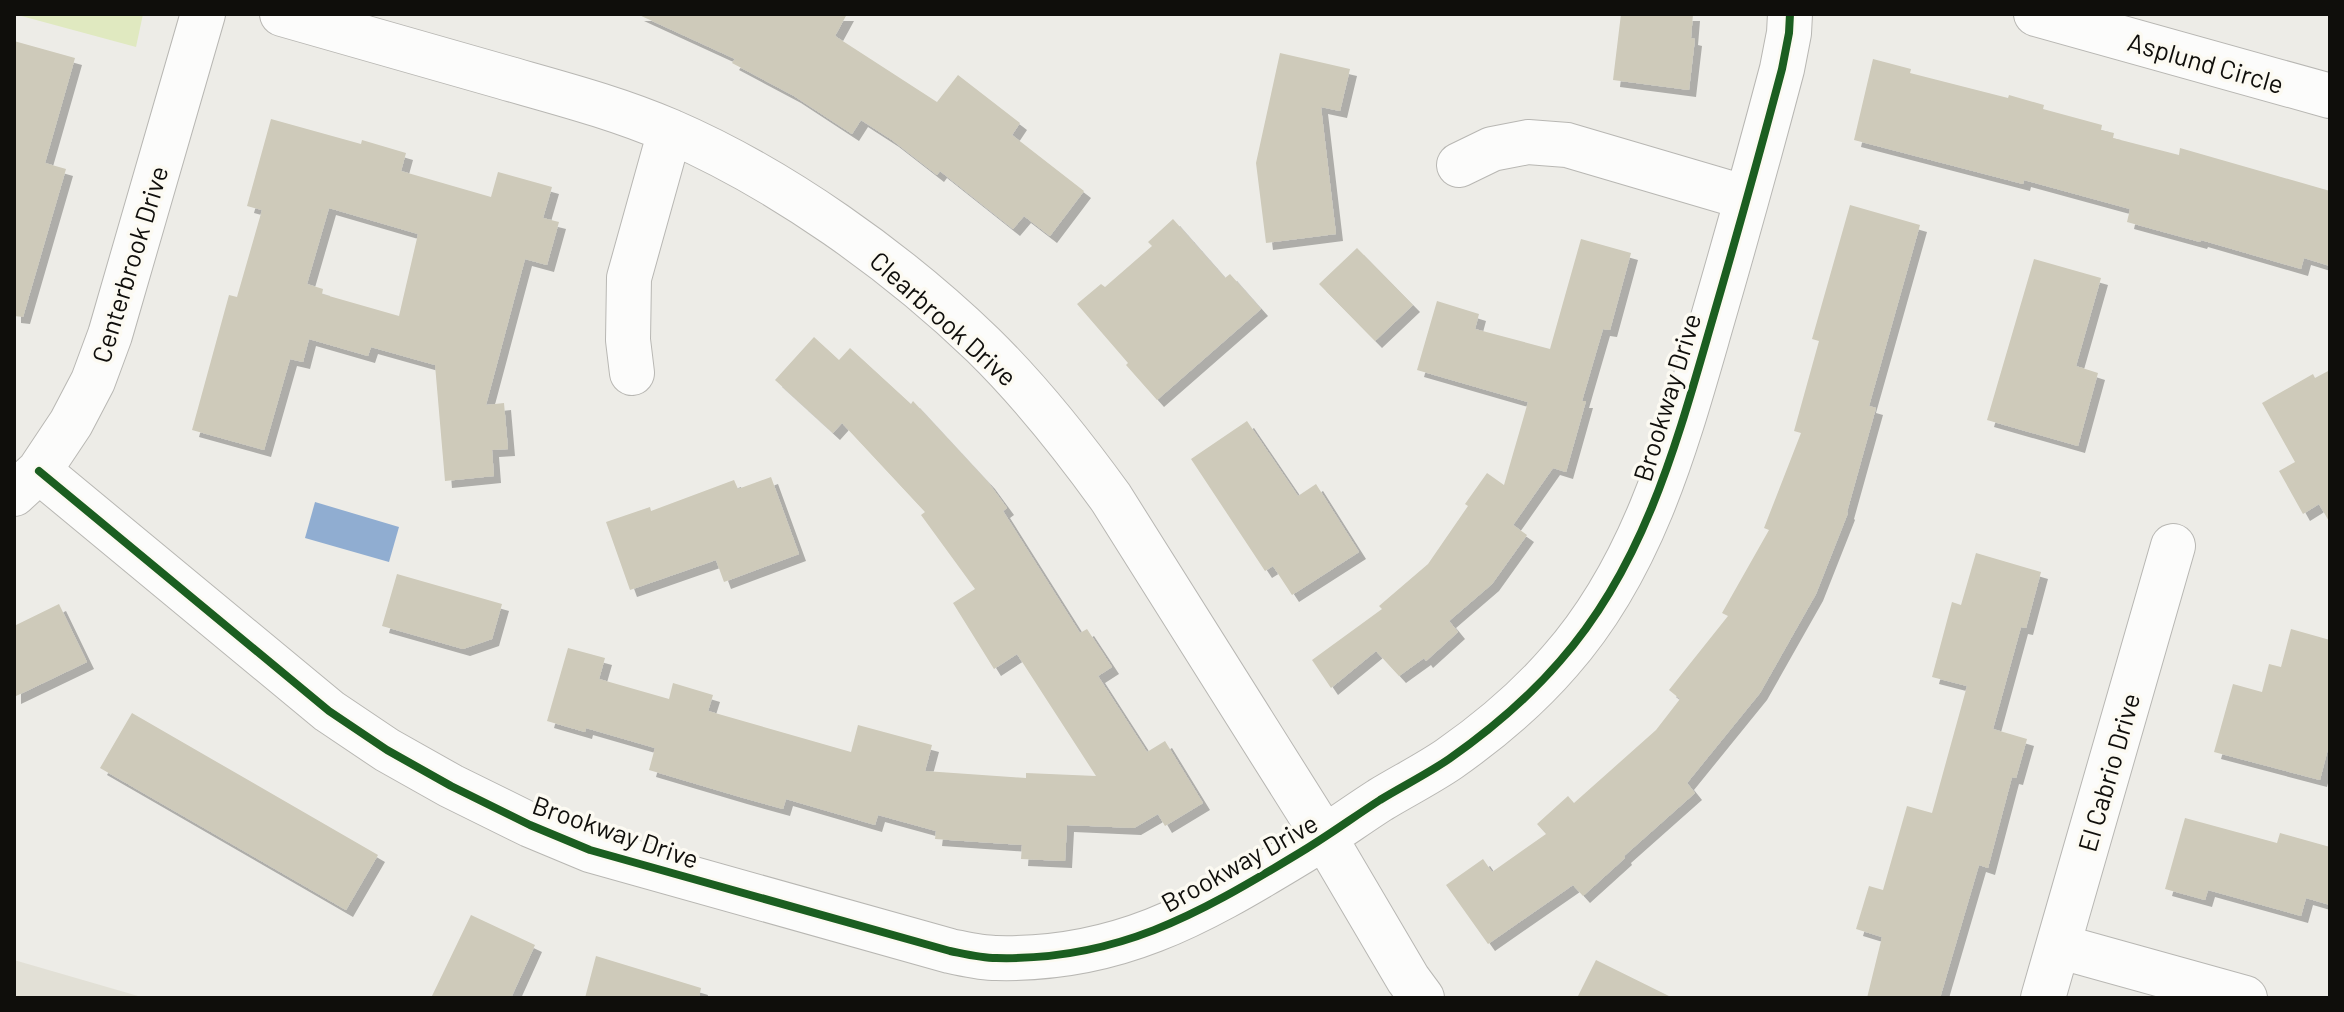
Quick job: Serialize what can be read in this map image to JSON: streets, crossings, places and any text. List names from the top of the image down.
{
  "streets": {
    "street": [
      "Asplund Circle",
      "Centerbrook Drive",
      "Clearbrook Drive",
      "Brookway Drive",
      "El Cabrio Drive"
    ]
  },
  "crossings": [
    ["Centerbrook Drive", "Brookway Drive"],
    ["Clearbrook Drive", "Brookway Drive"]
  ]
}
